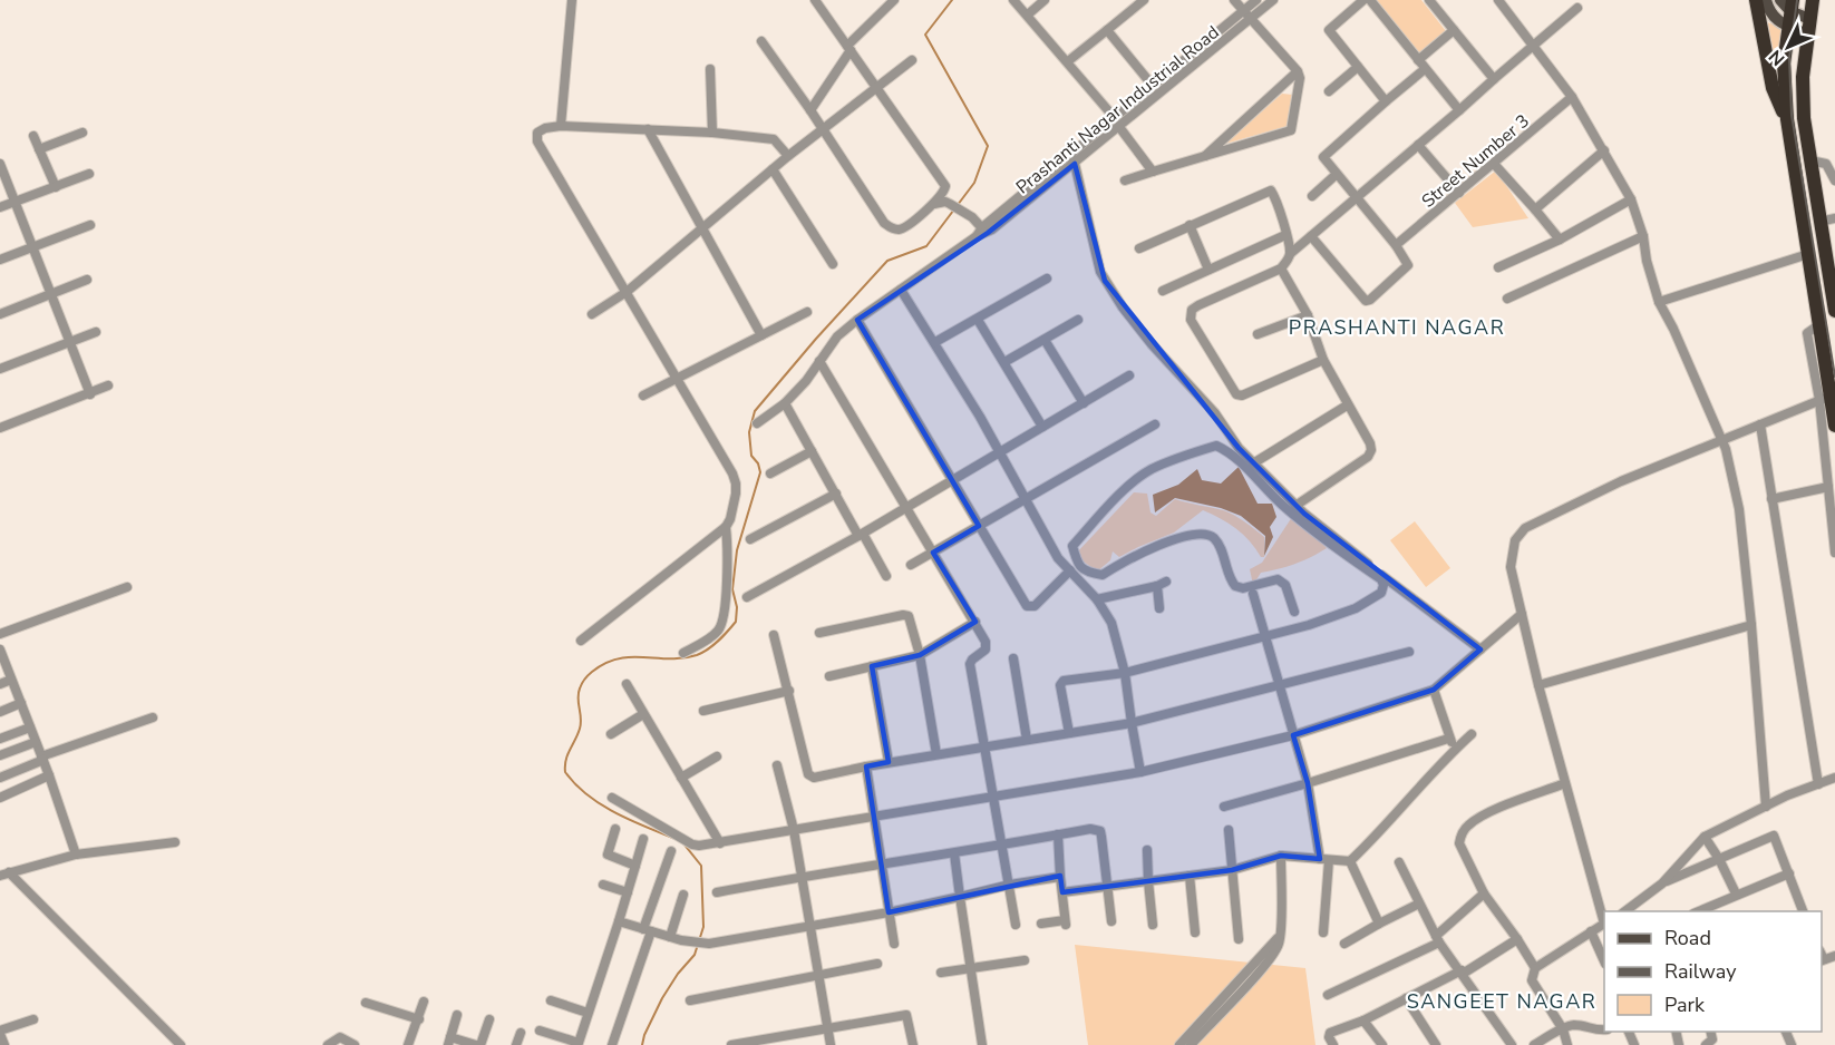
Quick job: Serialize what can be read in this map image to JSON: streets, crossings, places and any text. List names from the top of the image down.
{
  "streets": {
    "street": ["Prashanti Nagar Industrial Road", "Street Number 3"]
  },
  "districts": ["PRASHANTI NAGAR", "SANGEET NAGAR"],
  "legend": ["Road", "Railway", "Park"],
  "north": "bottom left"
}
